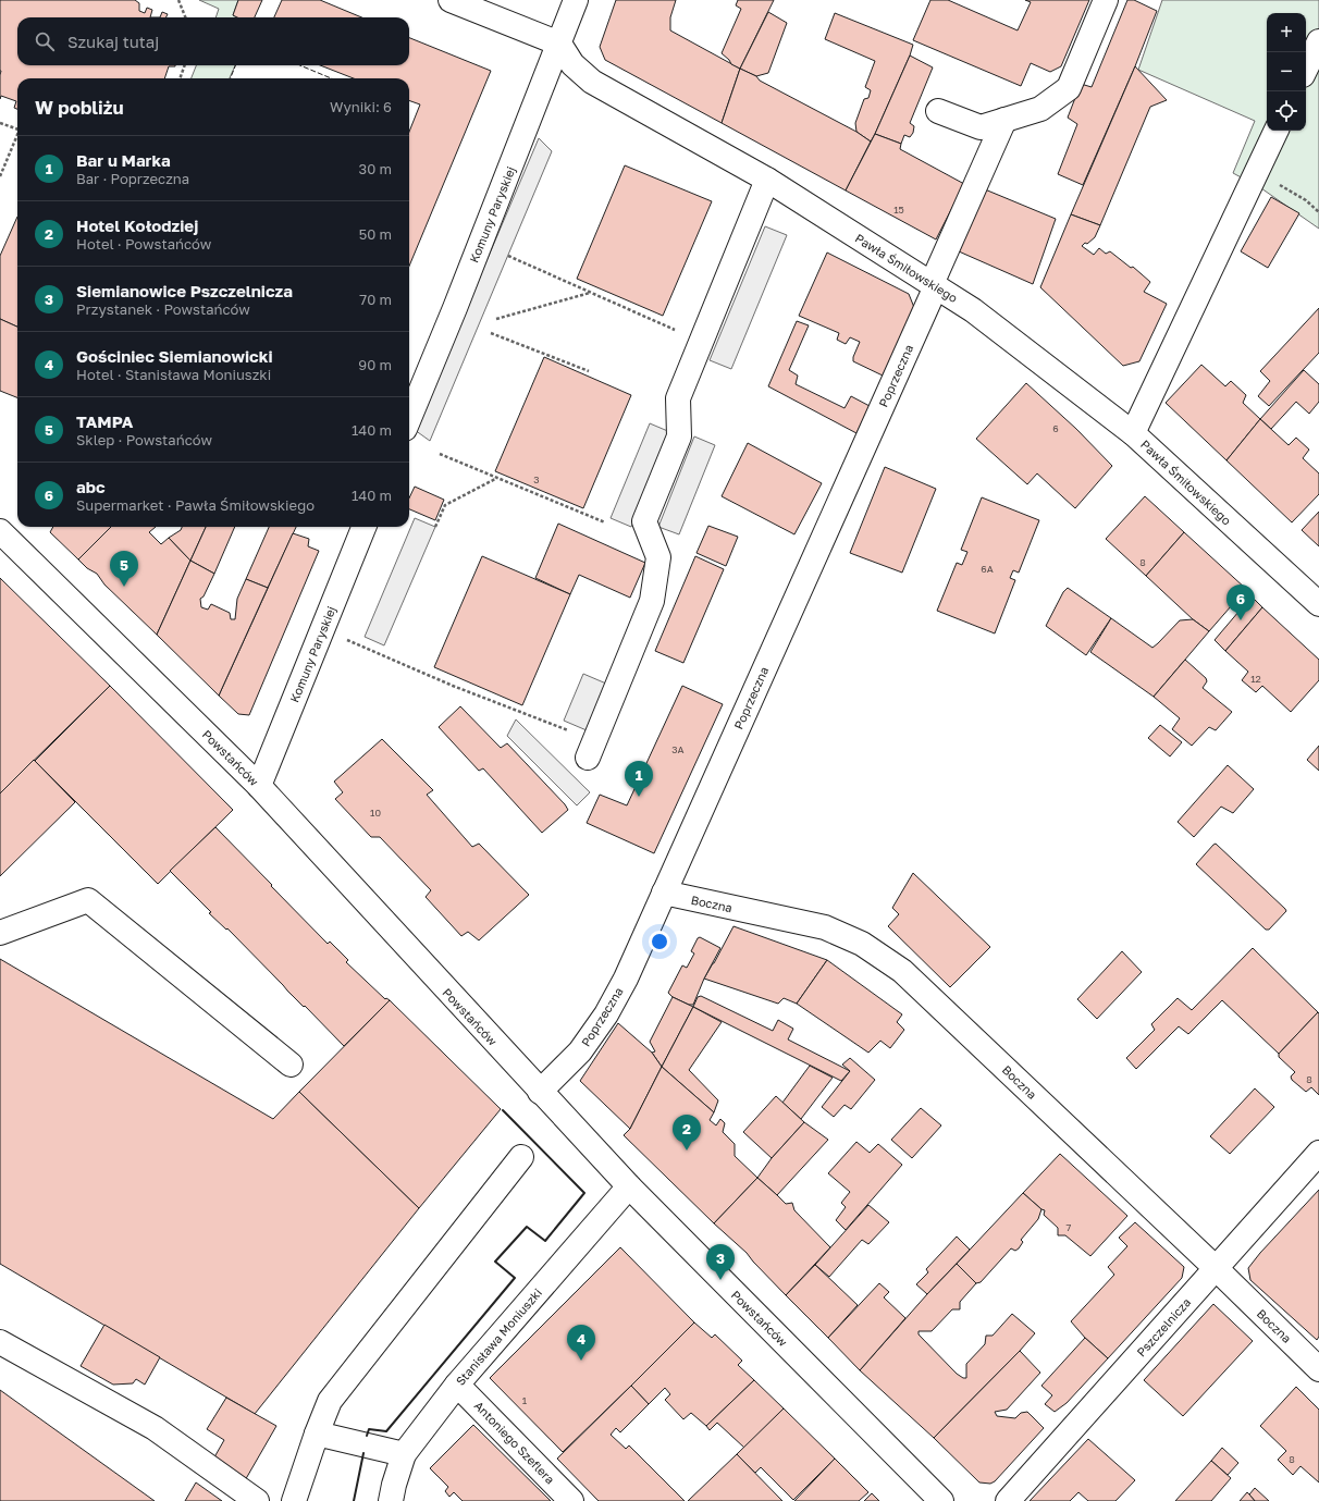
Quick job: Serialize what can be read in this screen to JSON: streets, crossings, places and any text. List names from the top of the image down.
{
  "streets": {
    "street": [
      "Komuny Paryskiej",
      "Pawła Śmiłowskiego",
      "Poprzeczna",
      "Powstańców",
      "Boczna",
      "Pszczelnicza",
      "Stanisława Moniuszki",
      "Antoniego Szeflera"
    ]
  },
  "crossings": [
    ["Komuny Paryskiej", "Pawła Śmiłowskiego"],
    ["Komuny Paryskiej", "Powstańców"],
    ["Pawła Śmiłowskiego", "Poprzeczna"],
    ["Poprzeczna", "Powstańców"],
    ["Poprzeczna", "Boczna"],
    ["Powstańców", "Stanisława Moniuszki"],
    ["Boczna", "Pszczelnicza"],
    ["Stanisława Moniuszki", "Antoniego Szeflera"]
  ],
  "house_numbers": [
    "15",
    "6",
    "3",
    "8",
    "6A",
    "12",
    "3A",
    "10",
    "8",
    "7",
    "1",
    "8"
  ],
  "page": {
    "map_buttons": ["+", "−"],
    "search": "Szukaj tutaj",
    "heading": ["W pobliżu", "Wyniki: 6"],
    "list": [
      {
        "mark": "1",
        "name": "Bar u Marka",
        "note": "Bar · Poprzeczna",
        "value": "30 m"
      },
      {
        "mark": "2",
        "name": "Hotel Kołodziej",
        "note": "Hotel · Powstańców",
        "value": "50 m"
      },
      {
        "mark": "3",
        "name": "Siemianowice Pszczelnicza",
        "note": "Przystanek · Powstańców",
        "value": "70 m"
      },
      {
        "mark": "4",
        "name": "Gościniec Siemianowicki",
        "note": "Hotel · Stanisława Moniuszki",
        "value": "90 m"
      },
      {
        "mark": "5",
        "name": "TAMPA",
        "note": "Sklep · Powstańców",
        "value": "140 m"
      },
      {
        "mark": "6",
        "name": "abc",
        "note": "Supermarket · Pawła Śmiłowskiego",
        "value": "140 m"
      }
    ],
    "pins": [
      "5",
      "6",
      "1",
      "2",
      "3",
      "4"
    ]
  }
}
